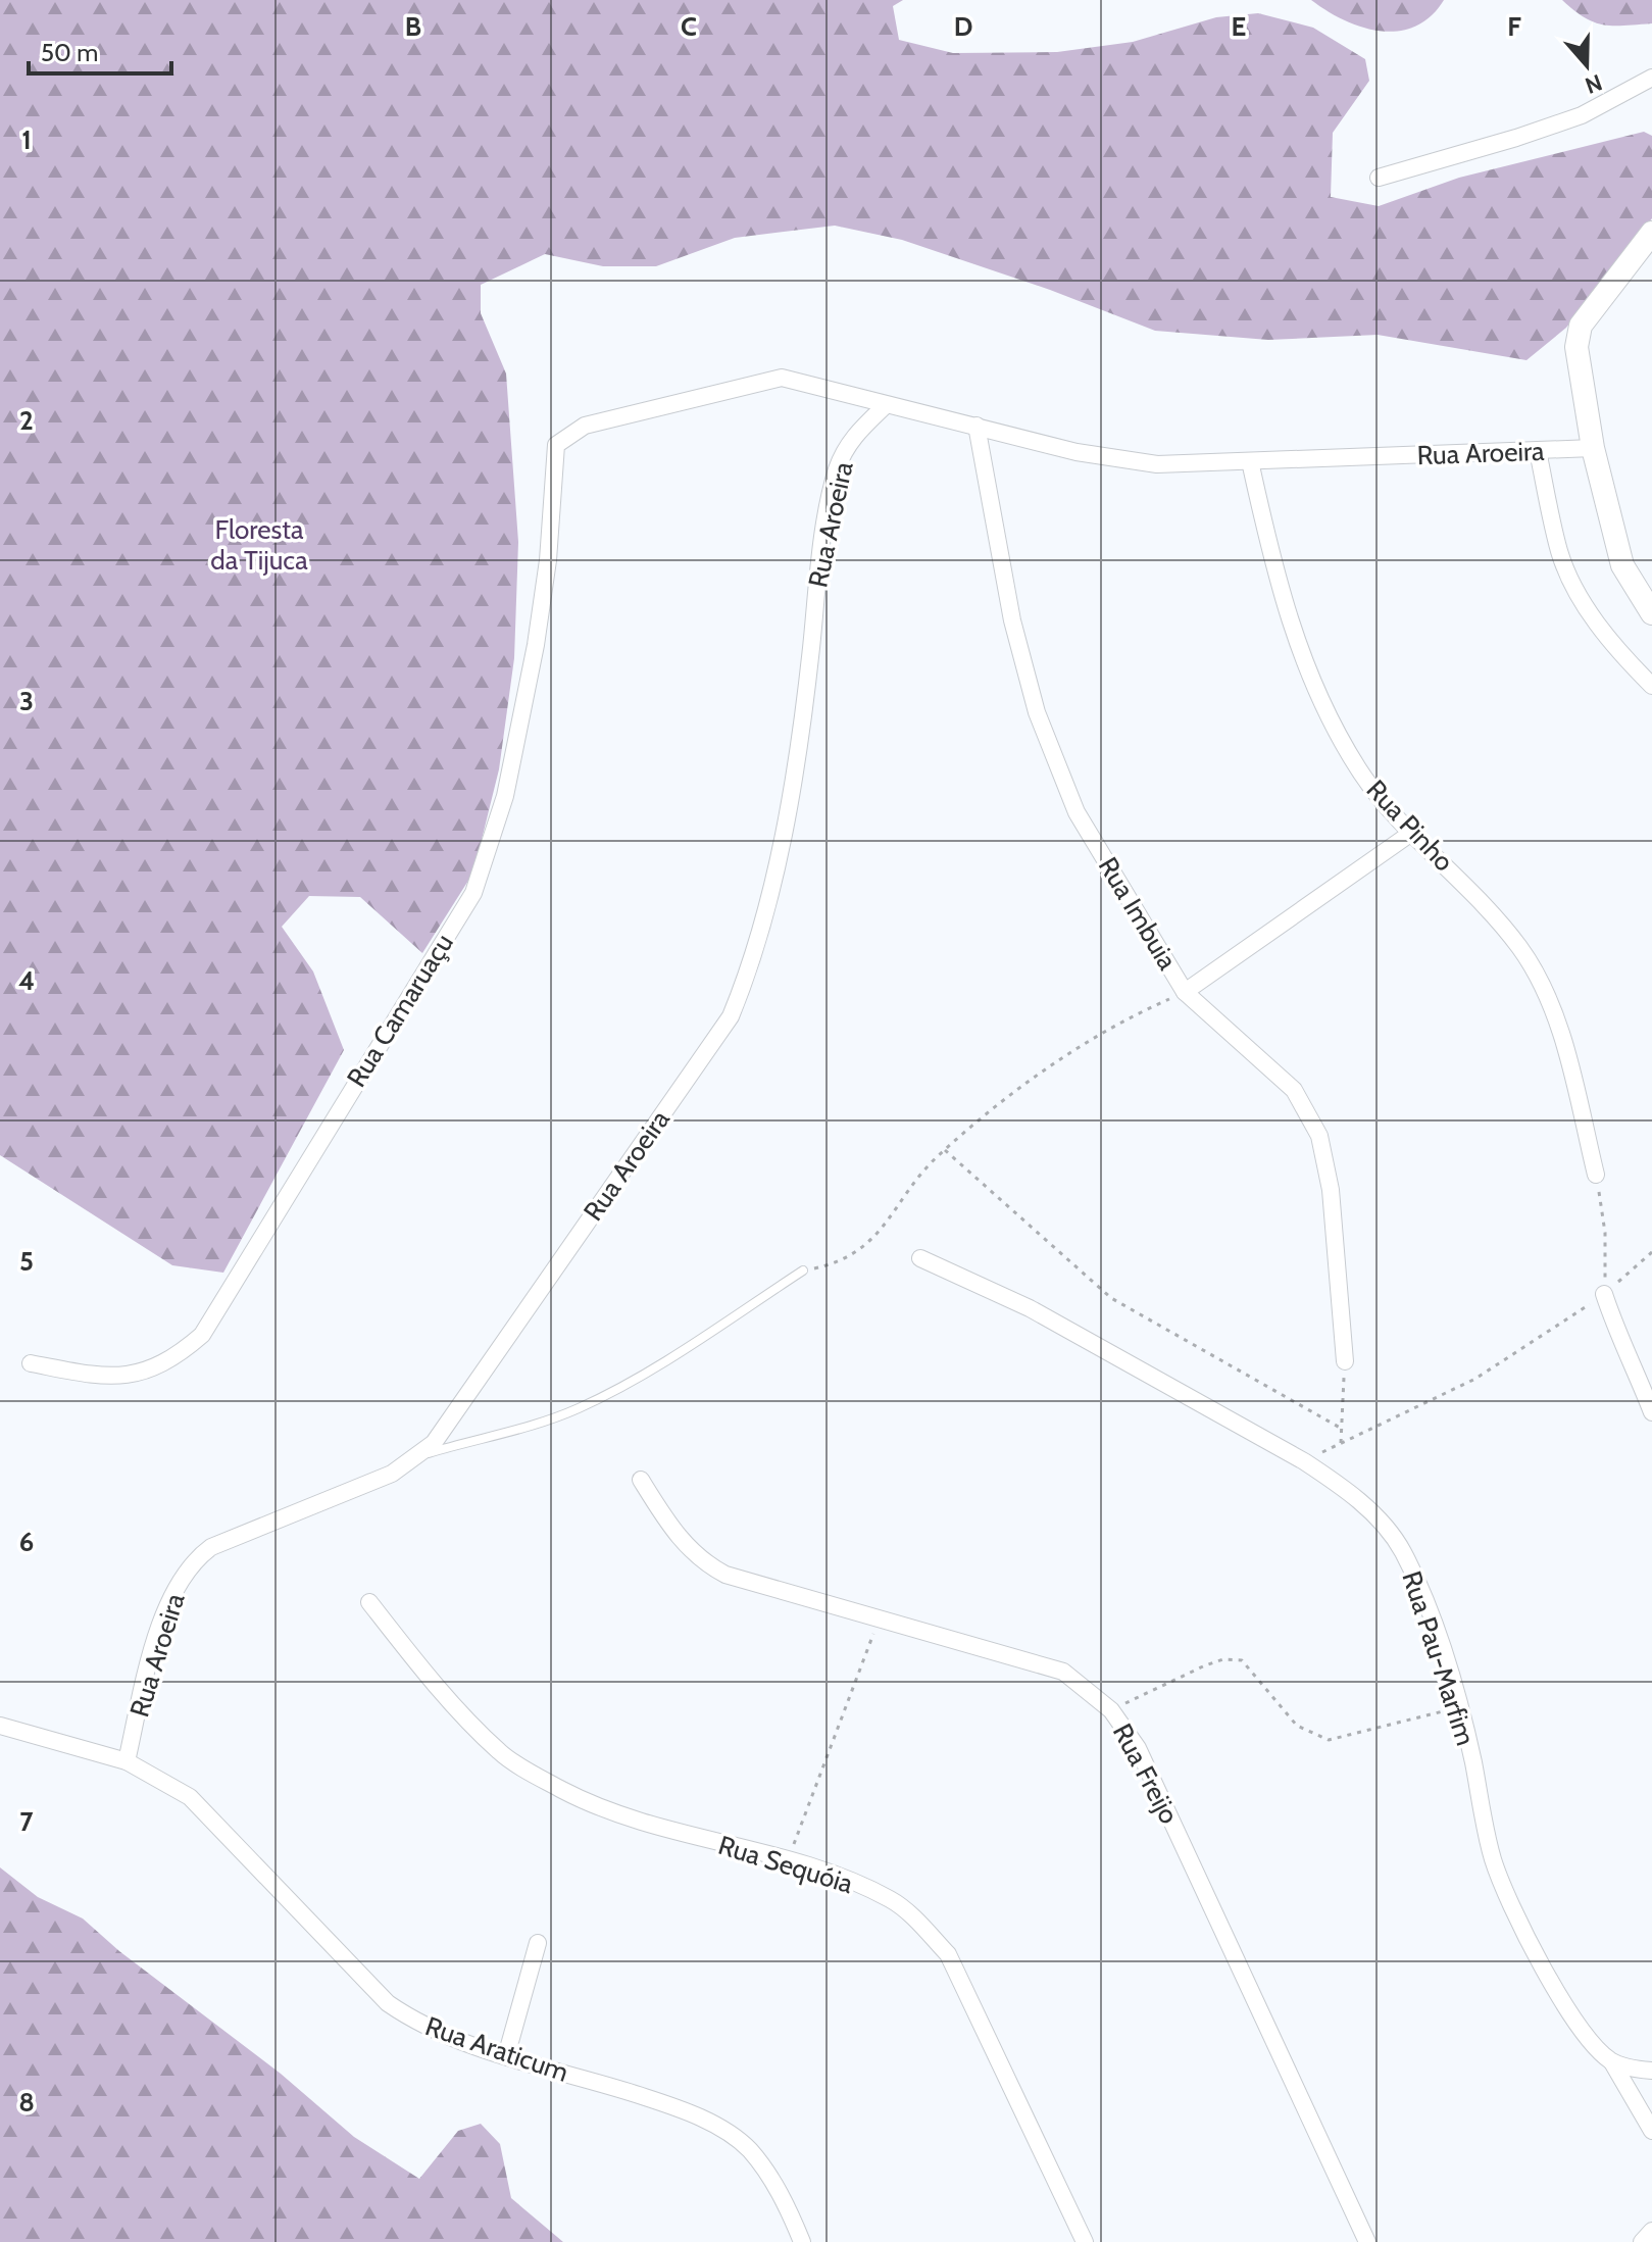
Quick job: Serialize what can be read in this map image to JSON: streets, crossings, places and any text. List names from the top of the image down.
{
  "streets": {
    "street": [
      "Rua Aroeira",
      "Rua Pinho",
      "Rua Imbuia",
      "Rua Camaruaçu",
      "Rua Pau-Marfim",
      "Rua Freijo",
      "Rua Sequóia",
      "Rua Araticum"
    ]
  },
  "crossings": [
    ["Rua Aroeira", "Rua Pinho"],
    ["Rua Aroeira", "Rua Imbuia"],
    ["Rua Aroeira", "Rua Camaruaçu"],
    ["Rua Aroeira", "Rua Araticum"]
  ],
  "parks": ["Floresta da Tijuca"],
  "scale_bar": "50 m",
  "north": "bottom",
  "grid": {
    "columns": [
      "B",
      "C",
      "D",
      "E",
      "F"
    ],
    "rows": [
      "1",
      "2",
      "3",
      "4",
      "5",
      "6",
      "7",
      "8"
    ]
  }
}
